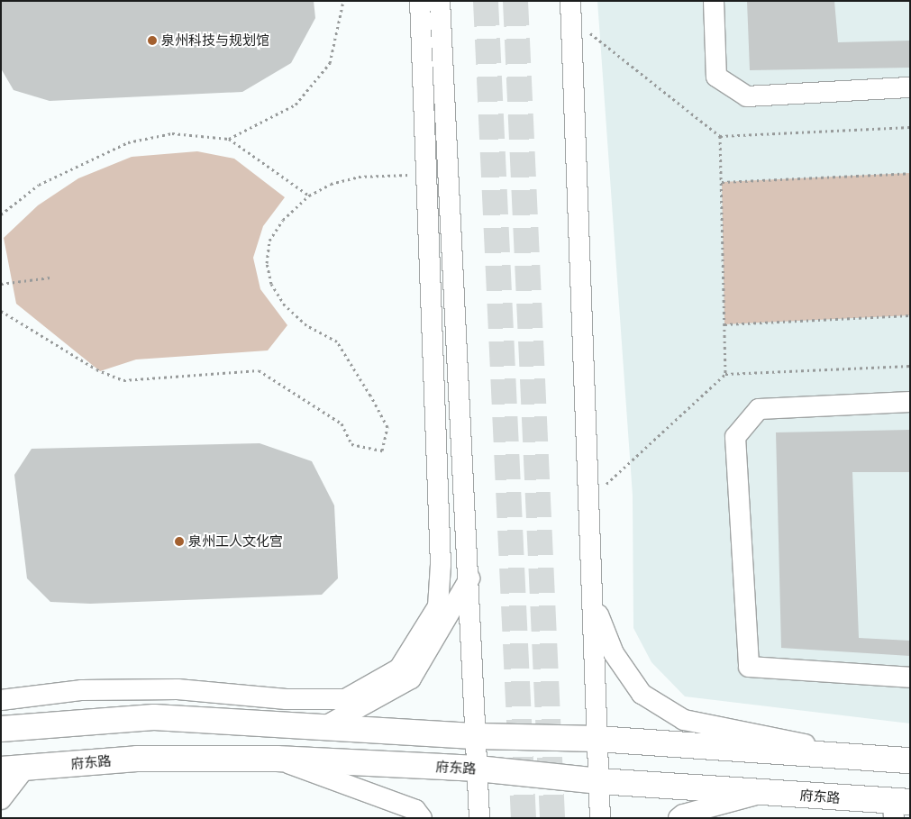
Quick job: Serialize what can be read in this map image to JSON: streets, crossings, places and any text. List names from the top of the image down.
{
  "streets": {
    "main road": ["府东路"]
  },
  "places": ["泉州科技与规划馆", "泉州工人文化宫"]
}
